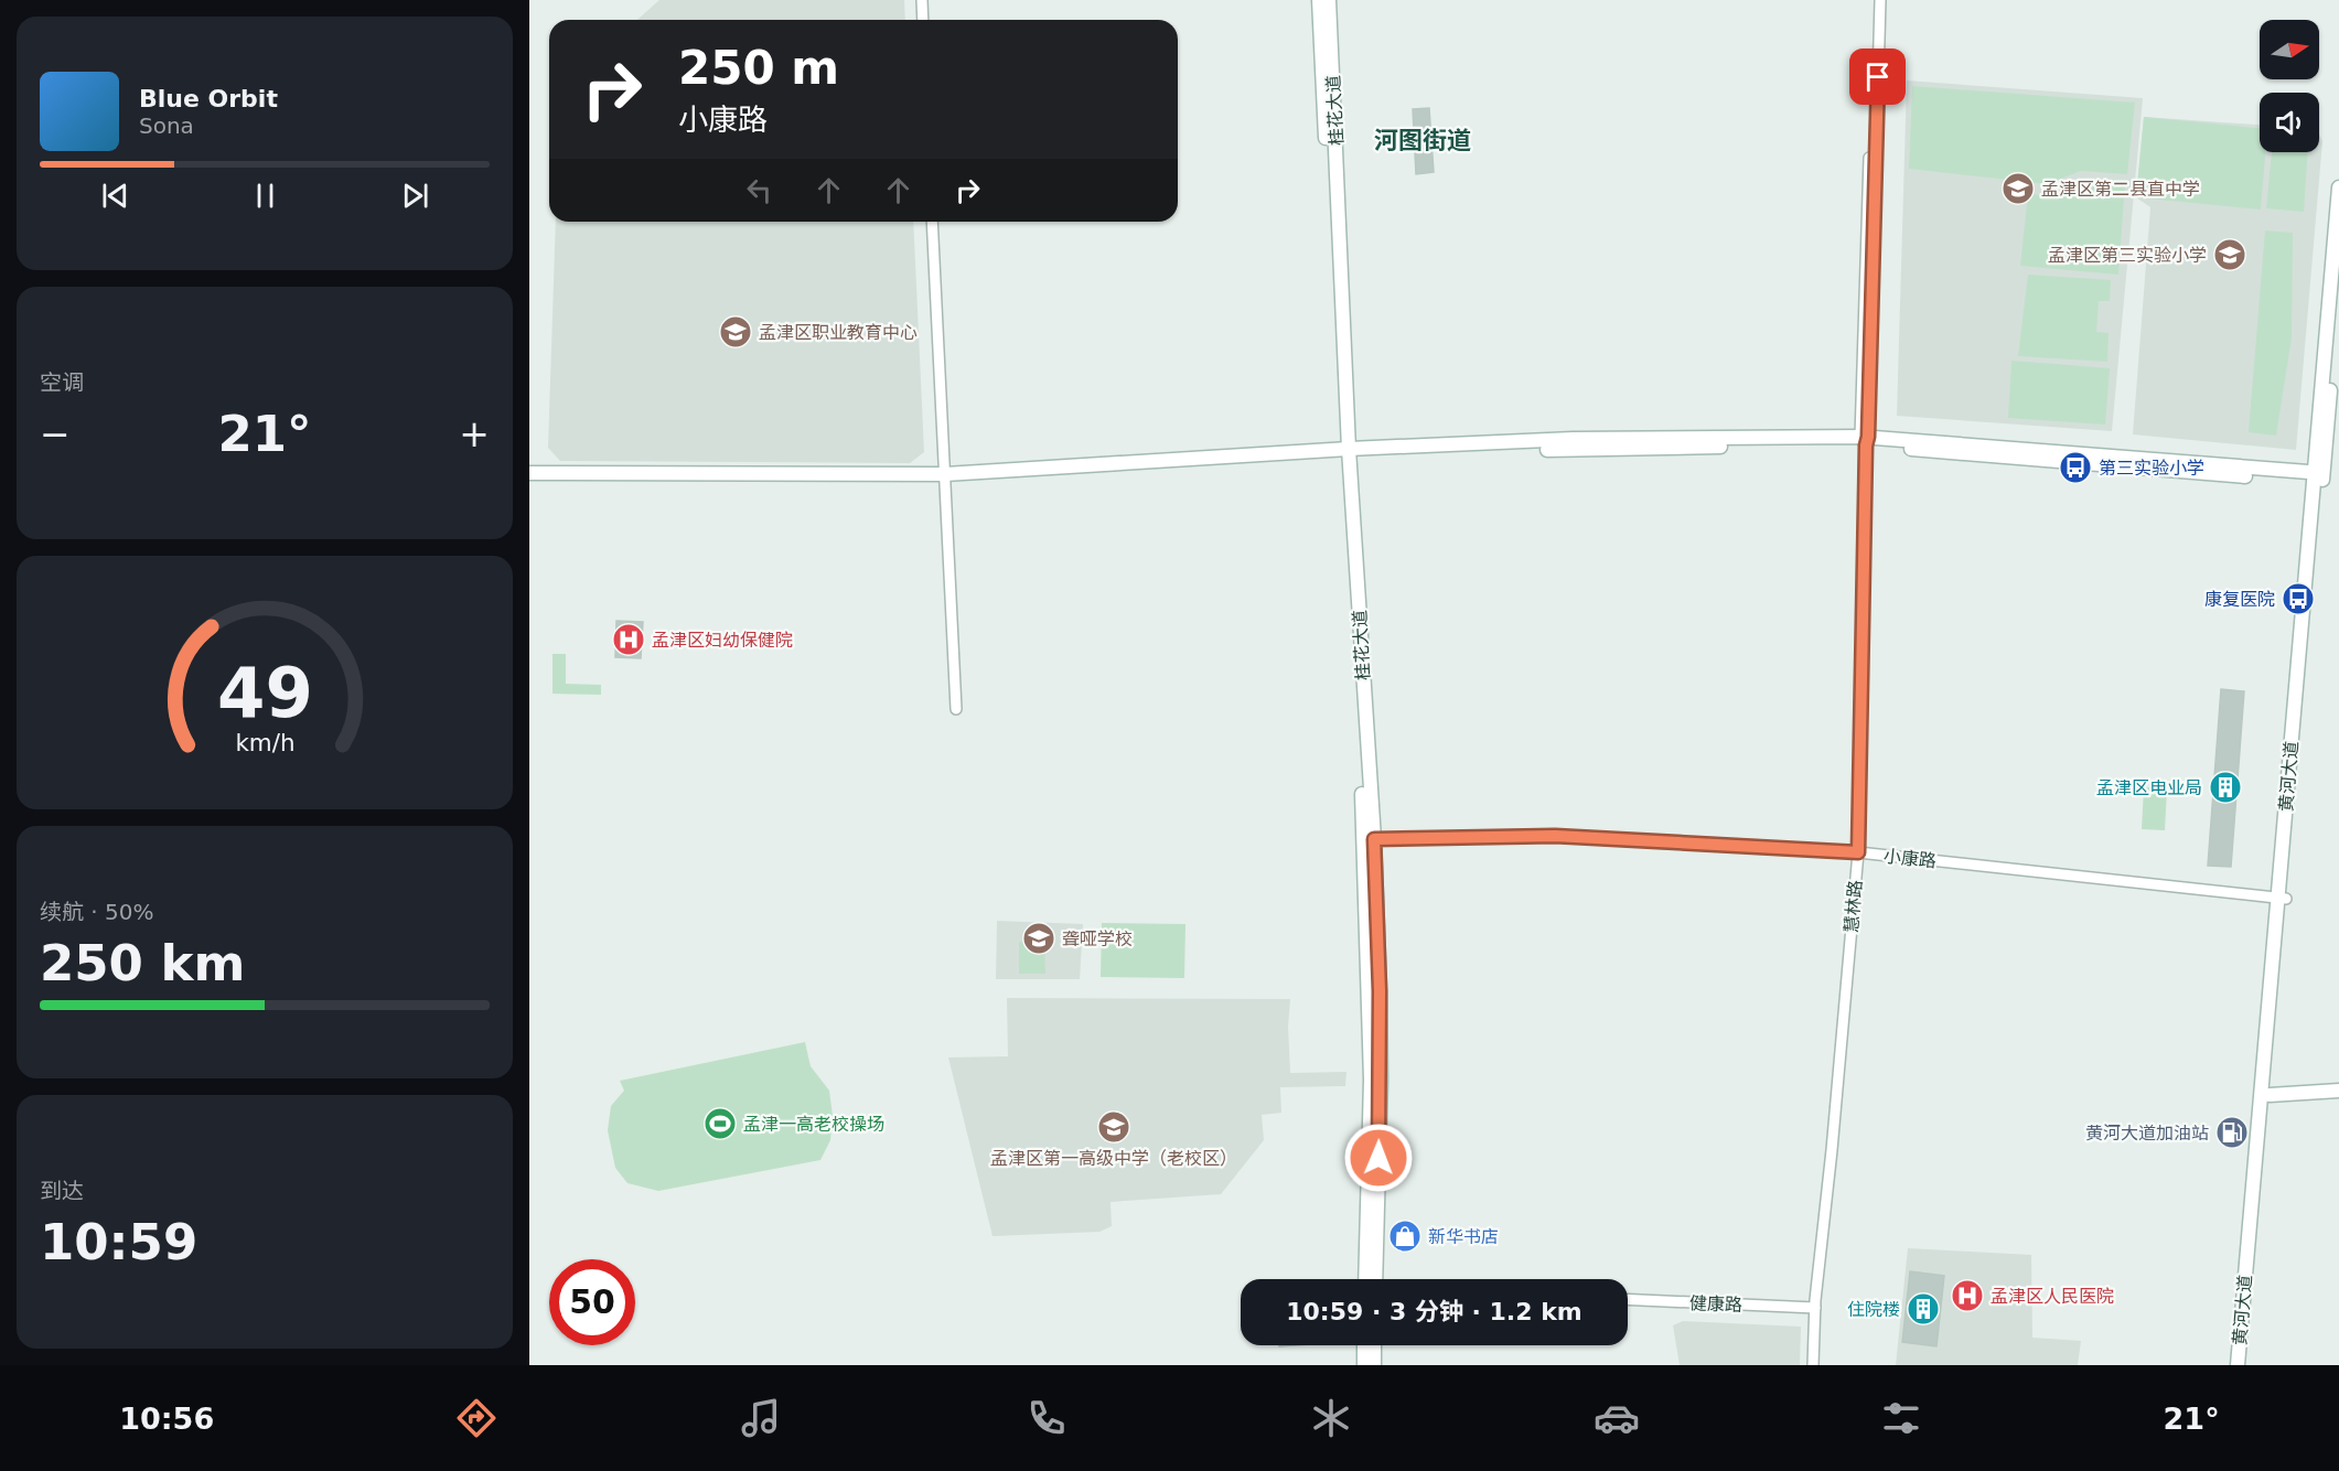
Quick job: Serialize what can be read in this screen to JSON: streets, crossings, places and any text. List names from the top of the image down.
{
  "streets": {
    "main road": ["桂花大道", "黄河大道"],
    "street": ["小康路", "慧林路", "健康路"]
  },
  "crossings": [
    ["桂花大道", "小康路"],
    ["黄河大道", "小康路"],
    ["小康路", "慧林路"],
    ["慧林路", "健康路"]
  ],
  "districts": ["河图街道"],
  "places": {
    "school or university": [
      "孟津区第二县直中学",
      "孟津区第三实验小学",
      "孟津区职业教育中心",
      "聋哑学校",
      "孟津区第一高级中学（老校区）"
    ],
    "bus stop": ["第三实验小学", "康复医院"],
    "hospital": ["孟津区妇幼保健院", "孟津区人民医院"],
    "building": ["孟津区电业局", "住院楼"],
    "sports": ["孟津一高老校操场"],
    "fuel station": ["黄河大道加油站"],
    "shop": ["新华书店"]
  },
  "north": "right",
  "page": {
    "turn": ["250 m", "小康路"],
    "song": ["Blue Orbit", "Sona"],
    "tile": [
      "空调",
      ["续航 · 50%", "250 km"],
      ["到达", "10:59"]
    ],
    "heat": ["−", "21°", "+"],
    "limit": "50",
    "trip": "10:59 · 3 分钟 · 1.2 km",
    "tabs": ["10:56", "21°"],
    "gauge": ["49", "km/h"]
  }
}
